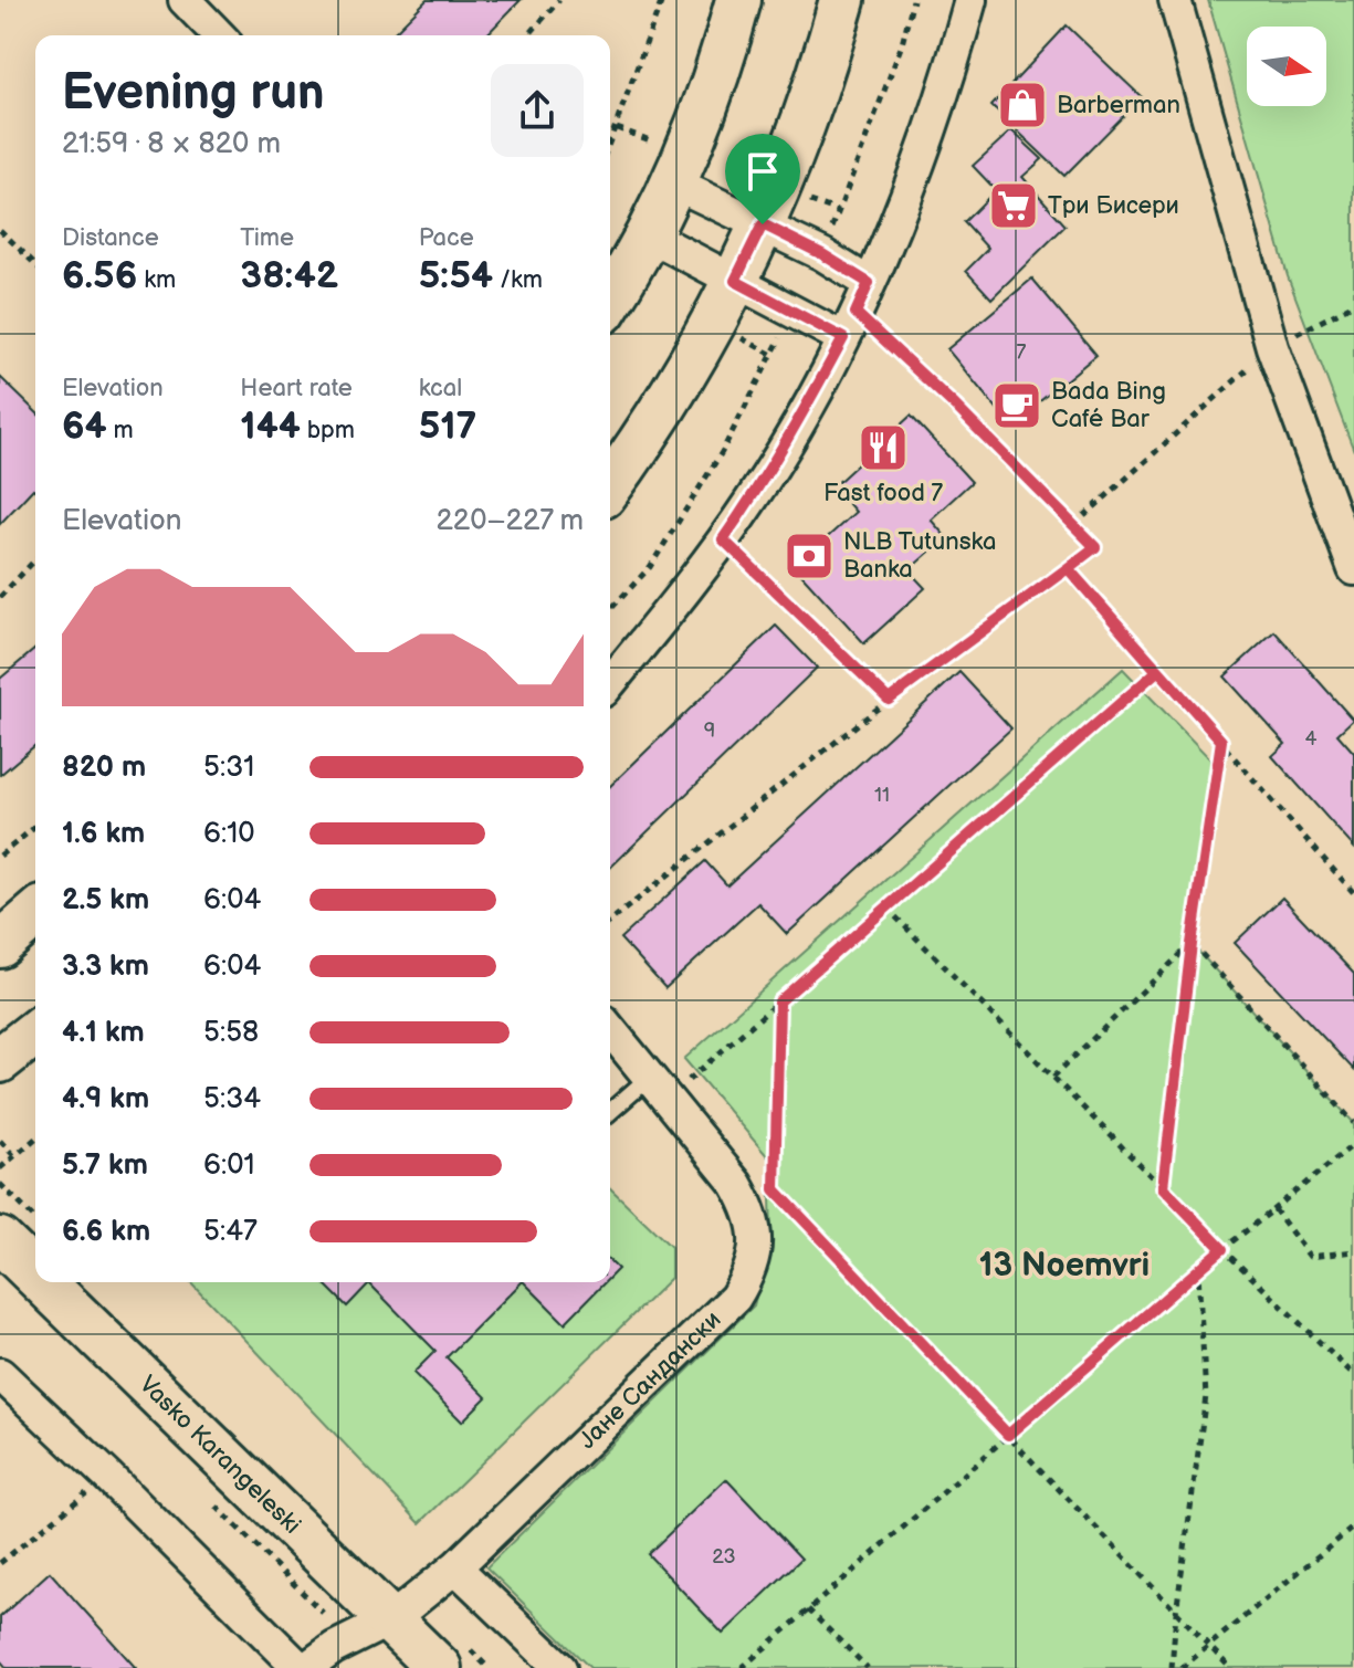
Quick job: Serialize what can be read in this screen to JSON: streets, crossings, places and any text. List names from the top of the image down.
{
  "streets": {
    "street": ["Јане Сандански", "Vasko Karangeleski"]
  },
  "crossings": [
    ["Јане Сандански", "Vasko Karangeleski"]
  ],
  "districts": ["13 Noemvri"],
  "places": {
    "shop": ["Barberman"],
    "supermarket": ["Три Бисери"],
    "cafe": ["Bada Bing Café Bar"],
    "restaurant": ["Fast food 7"],
    "bank": ["NLB Tutunska Banka"]
  },
  "house_numbers": [
    "7",
    "9",
    "4",
    "11",
    "23"
  ],
  "north": "right",
  "page": {
    "heading": ["Evening run", "21:59 · 8 × 820 m"],
    "stats": [
      ["Distance", "6.56 km"],
      ["Time", "38:42"],
      ["Pace", "5:54 /km"],
      ["Elevation", "64 m"],
      ["Heart rate", "144 bpm"],
      ["kcal", "517"]
    ],
    "chart": ["Elevation", "220–227 m"],
    "list": [
      {
        "name": "820 m",
        "note": "5:31"
      },
      {
        "name": "1.6 km",
        "note": "6:10"
      },
      {
        "name": "2.5 km",
        "note": "6:04"
      },
      {
        "name": "3.3 km",
        "note": "6:04"
      },
      {
        "name": "4.1 km",
        "note": "5:58"
      },
      {
        "name": "4.9 km",
        "note": "5:34"
      },
      {
        "name": "5.7 km",
        "note": "6:01"
      },
      {
        "name": "6.6 km",
        "note": "5:47"
      }
    ]
  }
}
